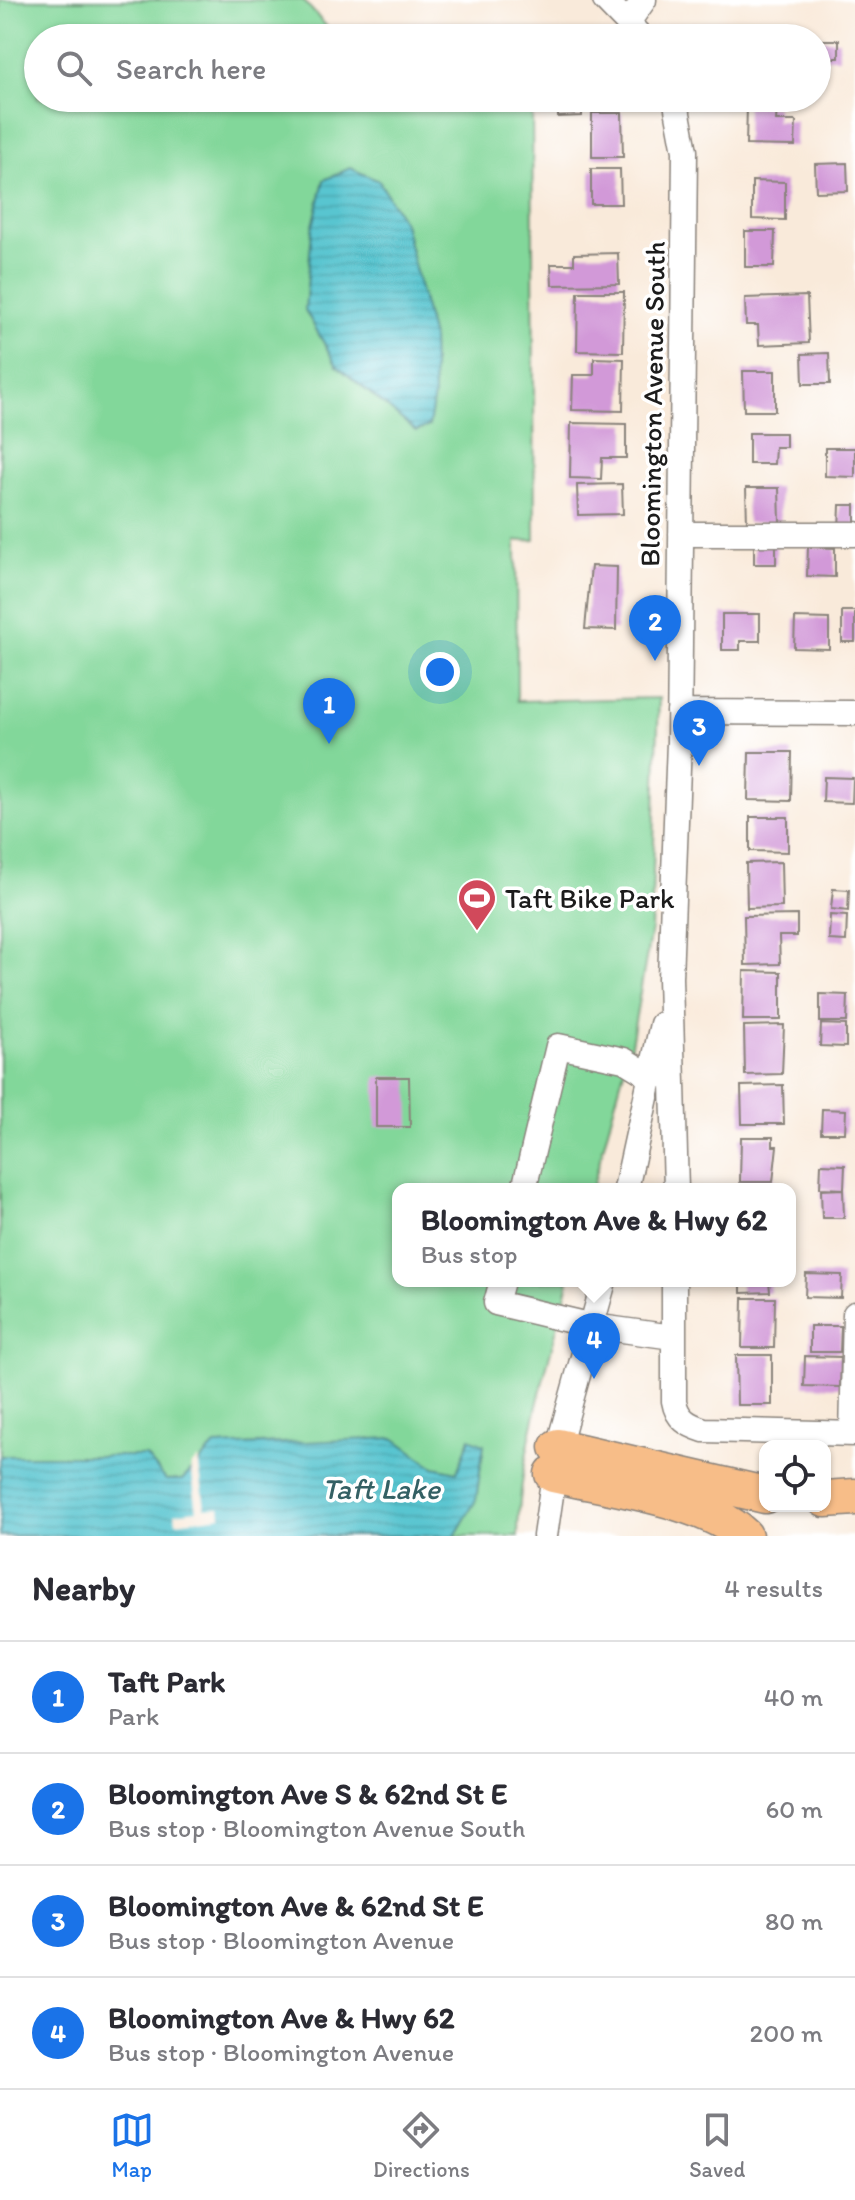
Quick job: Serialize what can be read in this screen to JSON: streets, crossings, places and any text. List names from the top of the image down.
{
  "streets": {
    "street": ["Bloomington Avenue South"]
  },
  "water": ["Taft Lake"],
  "places": {
    "sports": ["Taft Bike Park"]
  },
  "page": {
    "search": "Search here",
    "pins": [
      "2",
      "1",
      "3",
      "4"
    ],
    "popup": ["Bloomington Ave & Hwy 62", "Bus stop"],
    "heading": ["Nearby", "4 results"],
    "list": [
      {
        "mark": "1",
        "name": "Taft Park",
        "note": "Park",
        "value": "40 m"
      },
      {
        "mark": "2",
        "name": "Bloomington Ave S & 62nd St E",
        "note": "Bus stop · Bloomington Avenue South",
        "value": "60 m"
      },
      {
        "mark": "3",
        "name": "Bloomington Ave & 62nd St E",
        "note": "Bus stop · Bloomington Avenue",
        "value": "80 m"
      },
      {
        "mark": "4",
        "name": "Bloomington Ave & Hwy 62",
        "note": "Bus stop · Bloomington Avenue",
        "value": "200 m"
      }
    ],
    "nav": ["Map", "Directions", "Saved"]
  }
}
